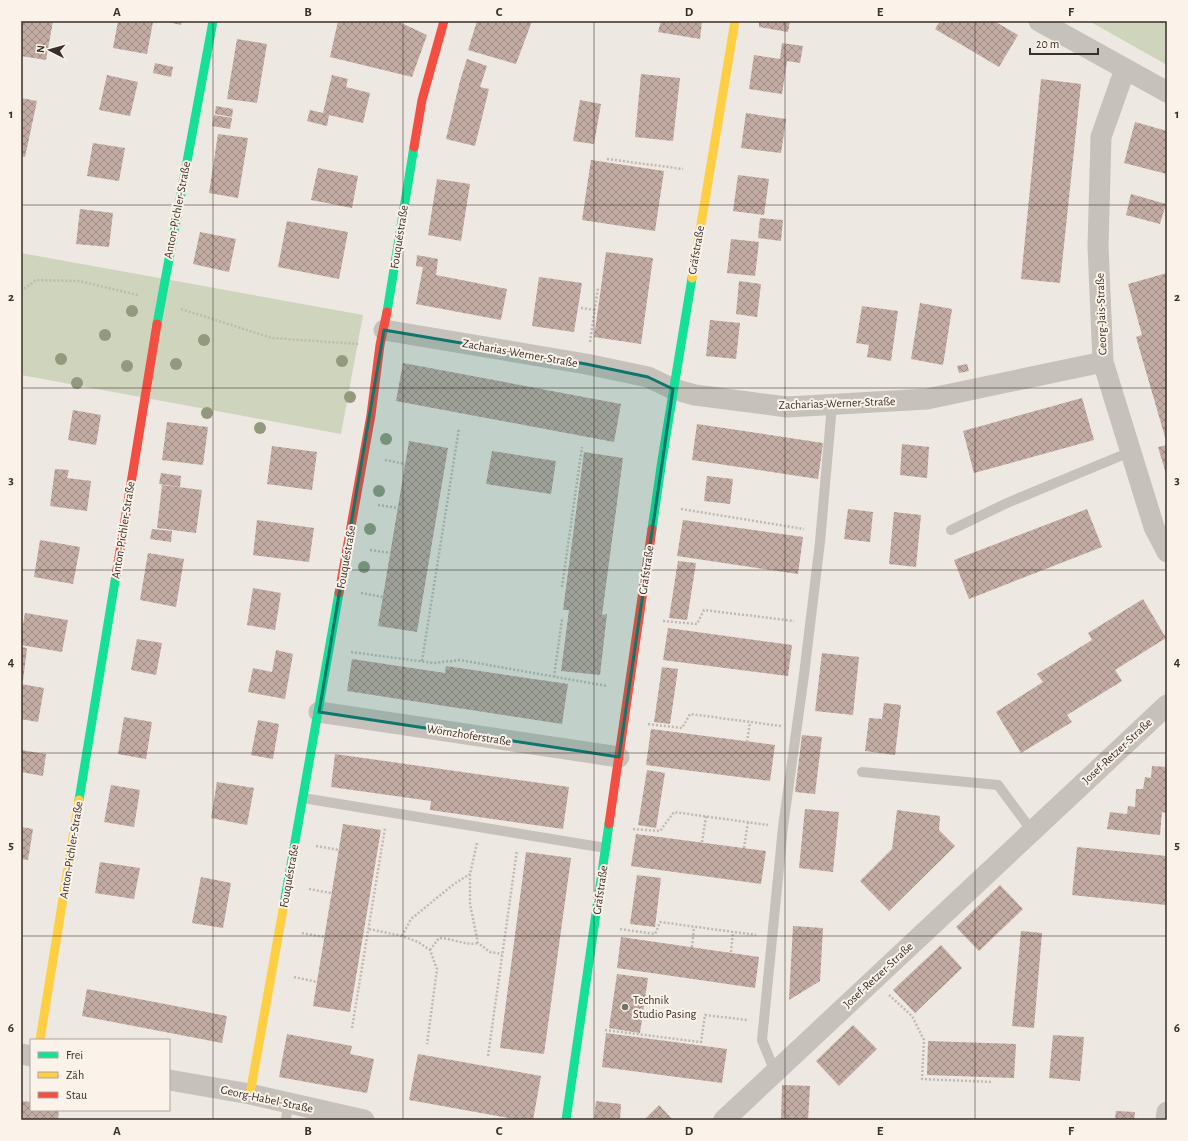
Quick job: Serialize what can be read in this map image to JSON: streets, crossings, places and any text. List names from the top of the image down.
{
  "streets": {
    "street": [
      "Anton-Pichler-Straße",
      "Fouquéstraße",
      "Gräfstraße",
      "Georg-Jais-Straße",
      "Zacharias-Werner-Straße",
      "Wörnzhoferstraße",
      "Josef-Retzer-Straße",
      "Georg-Habel-Straße"
    ]
  },
  "crossings": [
    ["Fouquéstraße", "Zacharias-Werner-Straße"],
    ["Fouquéstraße", "Wörnzhoferstraße"],
    ["Fouquéstraße", "Georg-Habel-Straße"],
    ["Gräfstraße", "Zacharias-Werner-Straße"],
    ["Gräfstraße", "Wörnzhoferstraße"],
    ["Georg-Jais-Straße", "Zacharias-Werner-Straße"]
  ],
  "places": ["Technik Studio Pasing"],
  "legend": ["Frei", "Zäh", "Stau"],
  "scale_bar": "20 m",
  "north": "left",
  "grid": {
    "columns": [
      "A",
      "B",
      "C",
      "D",
      "E",
      "F"
    ],
    "rows": [
      "1",
      "2",
      "3",
      "4",
      "5",
      "6"
    ]
  }
}
